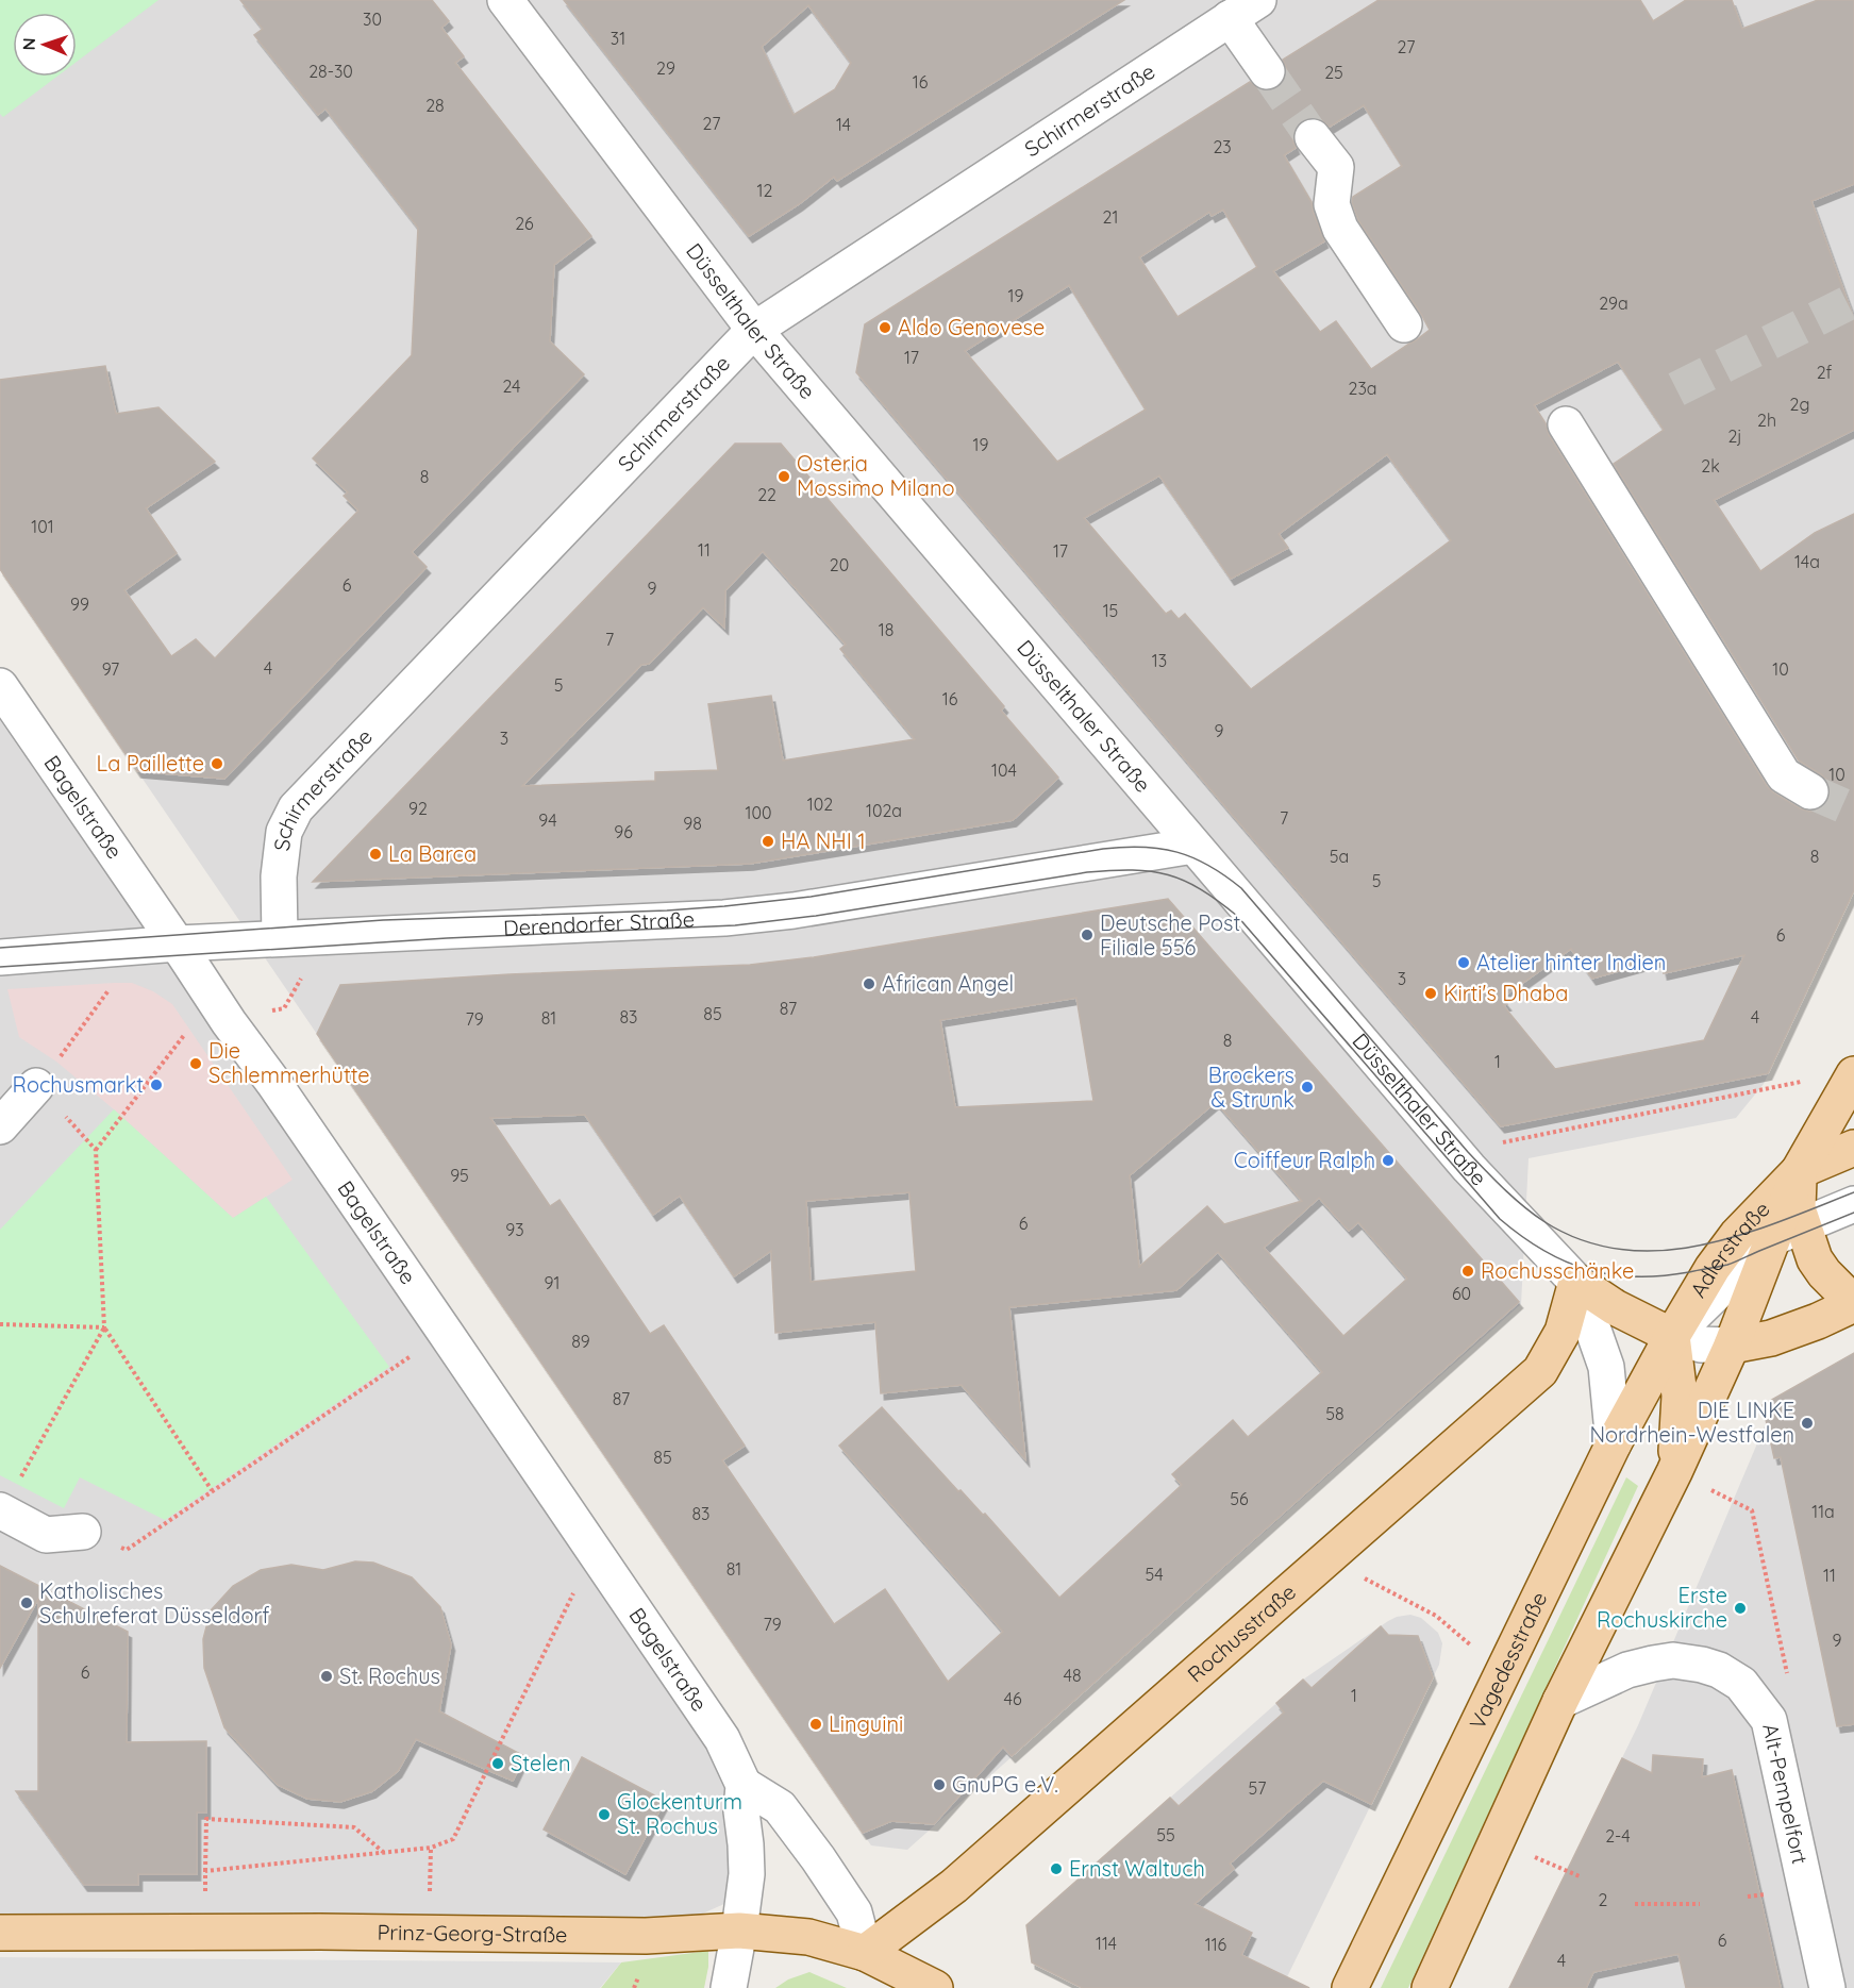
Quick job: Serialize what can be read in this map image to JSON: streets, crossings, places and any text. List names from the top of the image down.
{
  "streets": {
    "main road": [
      "Düsselthaler Straße",
      "Adlerstraße",
      "Rochusstraße",
      "Vagedesstraße",
      "Prinz-Georg-Straße"
    ],
    "street": [
      "Schirmerstraße",
      "Bagelstraße",
      "Derendorfer Straße",
      "Alt-Pempelfort"
    ]
  },
  "crossings": [
    ["Schirmerstraße", "Düsselthaler Straße"],
    ["Schirmerstraße", "Derendorfer Straße"],
    ["Düsselthaler Straße", "Derendorfer Straße"],
    ["Düsselthaler Straße", "Adlerstraße"],
    ["Düsselthaler Straße", "Rochusstraße"],
    ["Düsselthaler Straße", "Vagedesstraße"],
    ["Bagelstraße", "Derendorfer Straße"],
    ["Bagelstraße", "Prinz-Georg-Straße"],
    ["Adlerstraße", "Vagedesstraße"],
    ["Rochusstraße", "Prinz-Georg-Straße"]
  ],
  "places": [
    "Aldo Genovese",
    "Osteria Mossimo Milano",
    "La Paillette",
    "HA NHI 1",
    "La Barca",
    "Deutsche Post Filiale 556",
    "Atelier hinter Indien",
    "African Angel",
    "Kirti's Dhaba",
    "Die Schlemmerhütte",
    "Rochusmarkt",
    "Brockers & Strunk",
    "Coiffeur Ralph",
    "Rochusschänke",
    "DIE LINKE Nordrhein-Westfalen",
    "Katholisches Schulreferat Düsseldorf",
    "Erste Rochuskirche",
    "St. Rochus",
    "Linguini",
    "Stelen",
    "GnuPG e.V.",
    "Glockenturm St. Rochus",
    "Ernst Waltuch"
  ],
  "house_numbers": [
    "30",
    "31",
    "27",
    "29",
    "28-30",
    "25",
    "16",
    "28",
    "27",
    "14",
    "23",
    "12",
    "21",
    "26",
    "19",
    "29a",
    "17",
    "2f",
    "24",
    "23a",
    "2g",
    "2h",
    "2j",
    "19",
    "2k",
    "8",
    "22",
    "101",
    "11",
    "17",
    "14a",
    "20",
    "6",
    "9",
    "99",
    "15",
    "18",
    "7",
    "13",
    "4",
    "97",
    "10",
    "5",
    "16",
    "9",
    "3",
    "104",
    "10",
    "102",
    "92",
    "102a",
    "100",
    "7",
    "94",
    "98",
    "96",
    "5a",
    "8",
    "5",
    "6",
    "3",
    "87",
    "85",
    "83",
    "4",
    "81",
    "79",
    "8",
    "1",
    "95",
    "6",
    "93",
    "91",
    "60",
    "89",
    "87",
    "58",
    "85",
    "56",
    "11a",
    "83",
    "81",
    "54",
    "11",
    "79",
    "9",
    "6",
    "48",
    "1",
    "46",
    "57",
    "55",
    "2-4",
    "2",
    "6",
    "114",
    "116",
    "4"
  ],
  "north": "left"
}
